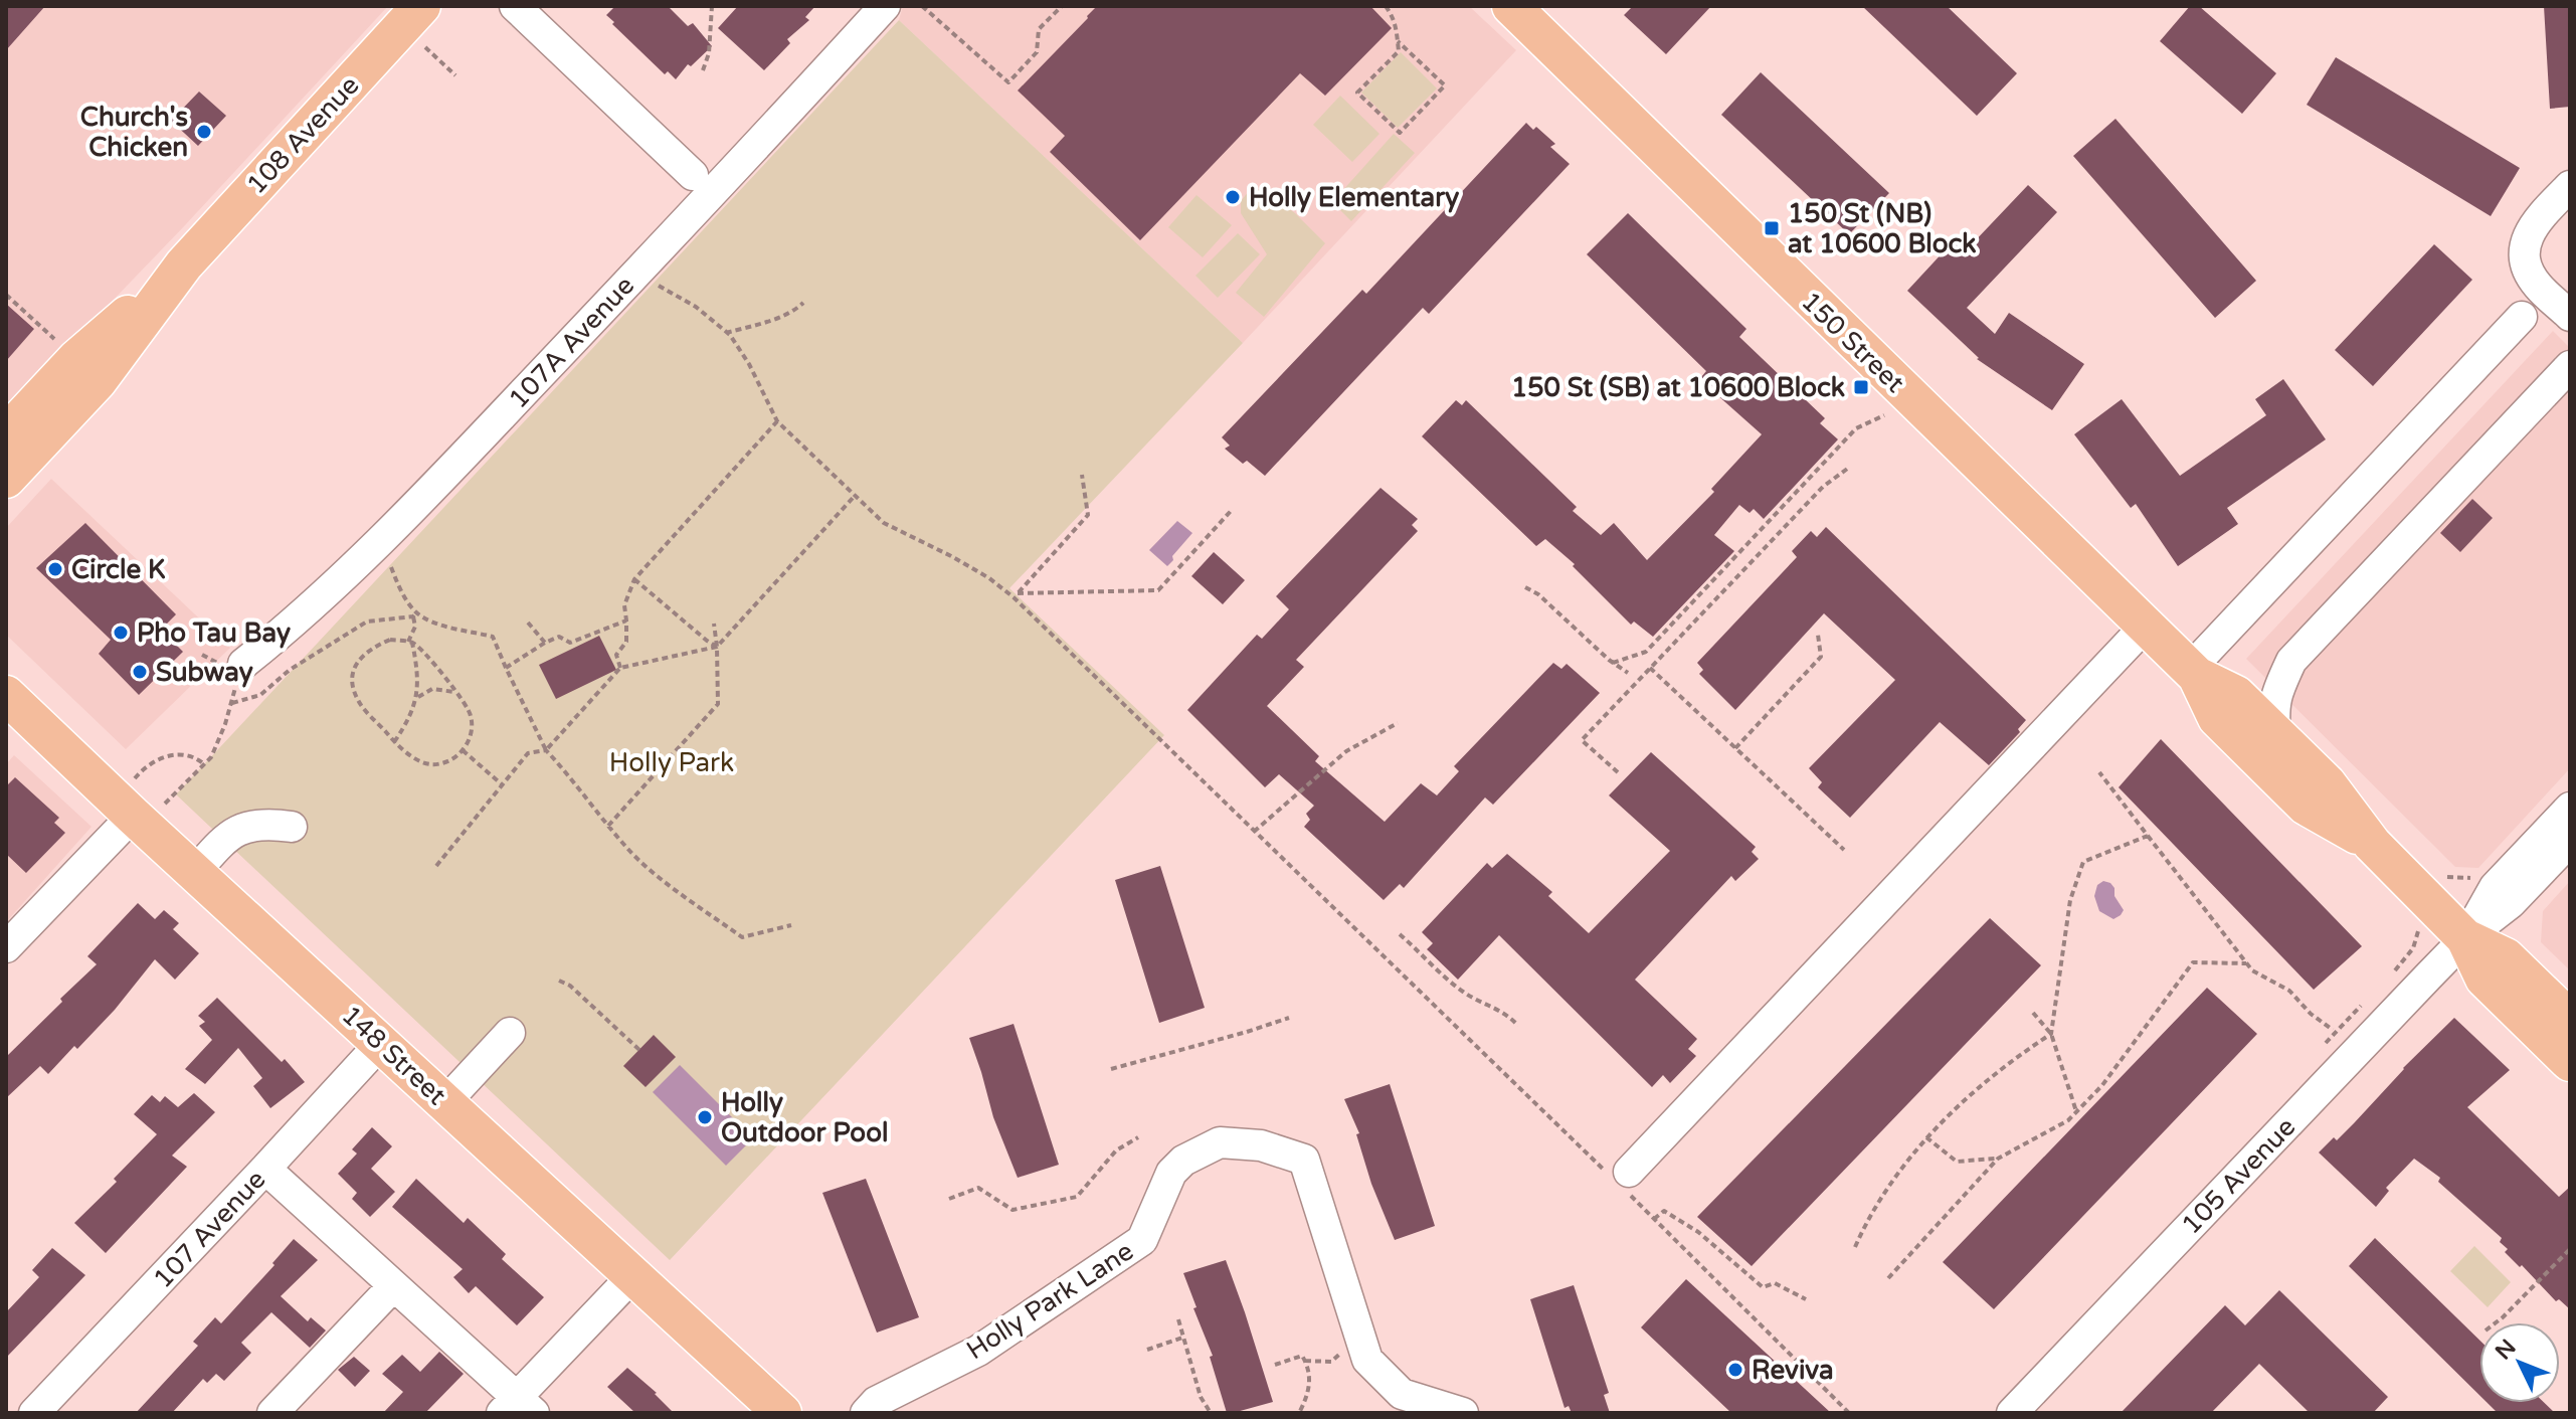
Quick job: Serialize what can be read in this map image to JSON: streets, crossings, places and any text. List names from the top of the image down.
{
  "streets": {
    "main road": ["108 Avenue", "150 Street", "148 Street"],
    "street": [
      "107A Avenue",
      "105 Avenue",
      "107 Avenue",
      "Holly Park Lane"
    ]
  },
  "crossings": [
    ["150 Street", "105 Avenue"],
    ["148 Street", "107 Avenue"]
  ],
  "parks": ["Holly Park"],
  "places": {
    "other": [
      "Church's Chicken",
      "Holly Elementary",
      "Circle K",
      "Pho Tau Bay",
      "Subway",
      "Holly Outdoor Pool",
      "Reviva"
    ],
    "transit": ["150 St (NB) at 10600 Block", "150 St (SB) at 10600 Block"]
  },
  "north": "top left"
}
